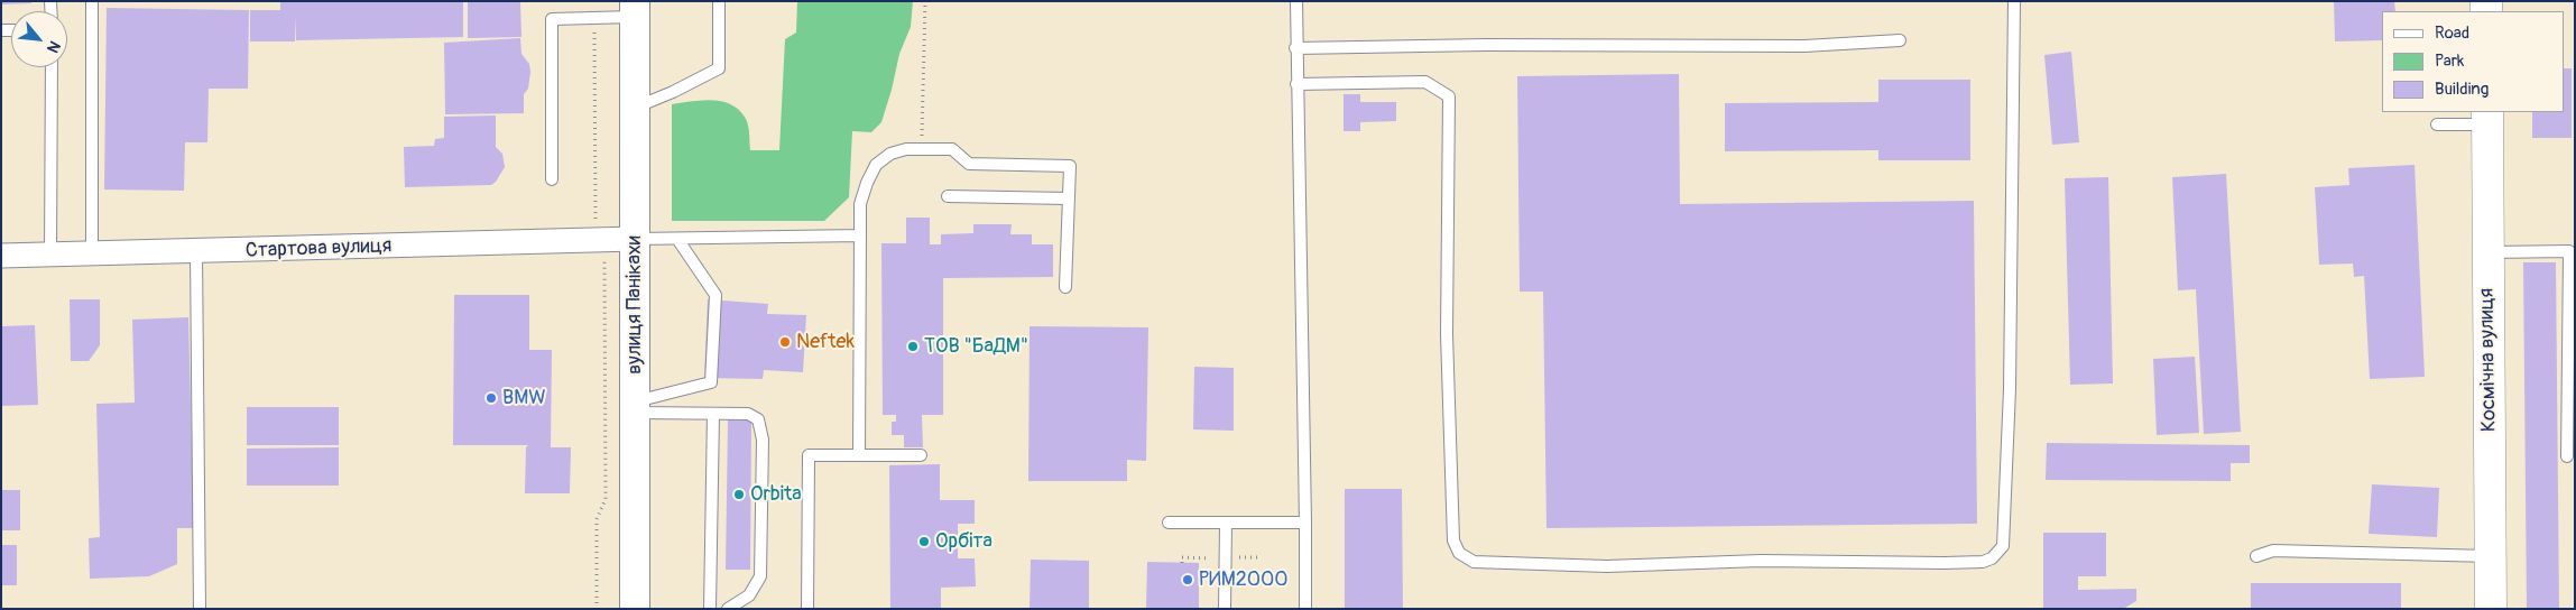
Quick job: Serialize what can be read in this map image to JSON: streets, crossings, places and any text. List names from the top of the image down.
{
  "streets": {
    "main road": ["Космічна вулиця"],
    "street": ["Стартова вулиця", "вулиця Панікахи"]
  },
  "crossings": [
    ["Стартова вулиця", "вулиця Панікахи"]
  ],
  "places": [
    "Neftek",
    "ТОВ \"БаДМ\"",
    "BMW",
    "Orbita",
    "Орбіта",
    "РИМ2000"
  ],
  "legend": ["Road", "Park", "Building"],
  "north": "bottom right"
}
